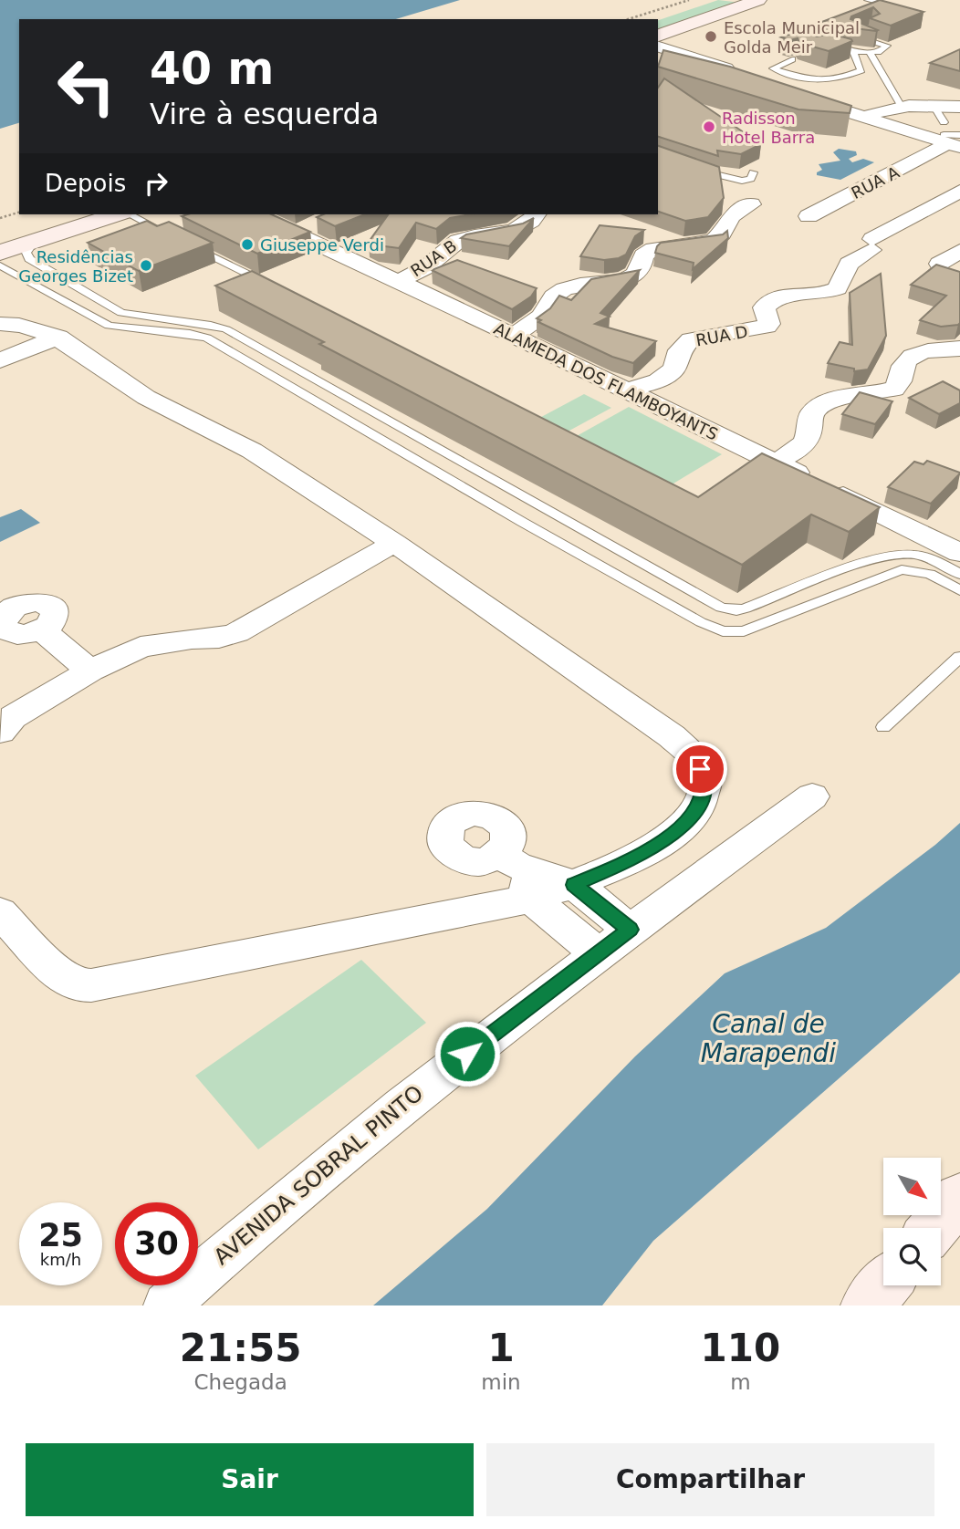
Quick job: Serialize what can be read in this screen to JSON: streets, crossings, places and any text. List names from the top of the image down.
{
  "streets": {
    "street": [
      "RUA A",
      "RUA B",
      "RUA D",
      "ALAMEDA DOS FLAMBOYANTS",
      "AVENIDA SOBRAL PINTO"
    ]
  },
  "crossings": [
    ["RUA B", "ALAMEDA DOS FLAMBOYANTS"],
    ["RUA D", "ALAMEDA DOS FLAMBOYANTS"]
  ],
  "water": ["Canal de Marapendi"],
  "places": [
    "Escola Municipal Golda Meir",
    "Radisson Hotel Barra",
    "Giuseppe Verdi",
    "Residências Georges Bizet"
  ],
  "north": "bottom right",
  "page": {
    "turn": ["40 m", "Vire à esquerda"],
    "then": "Depois",
    "speed": "25 km/h",
    "limit": "30",
    "eta": [
      "21:55",
      "Chegada",
      "1",
      "min",
      "110",
      "m"
    ],
    "buttons": ["Sair", "Compartilhar"]
  }
}
